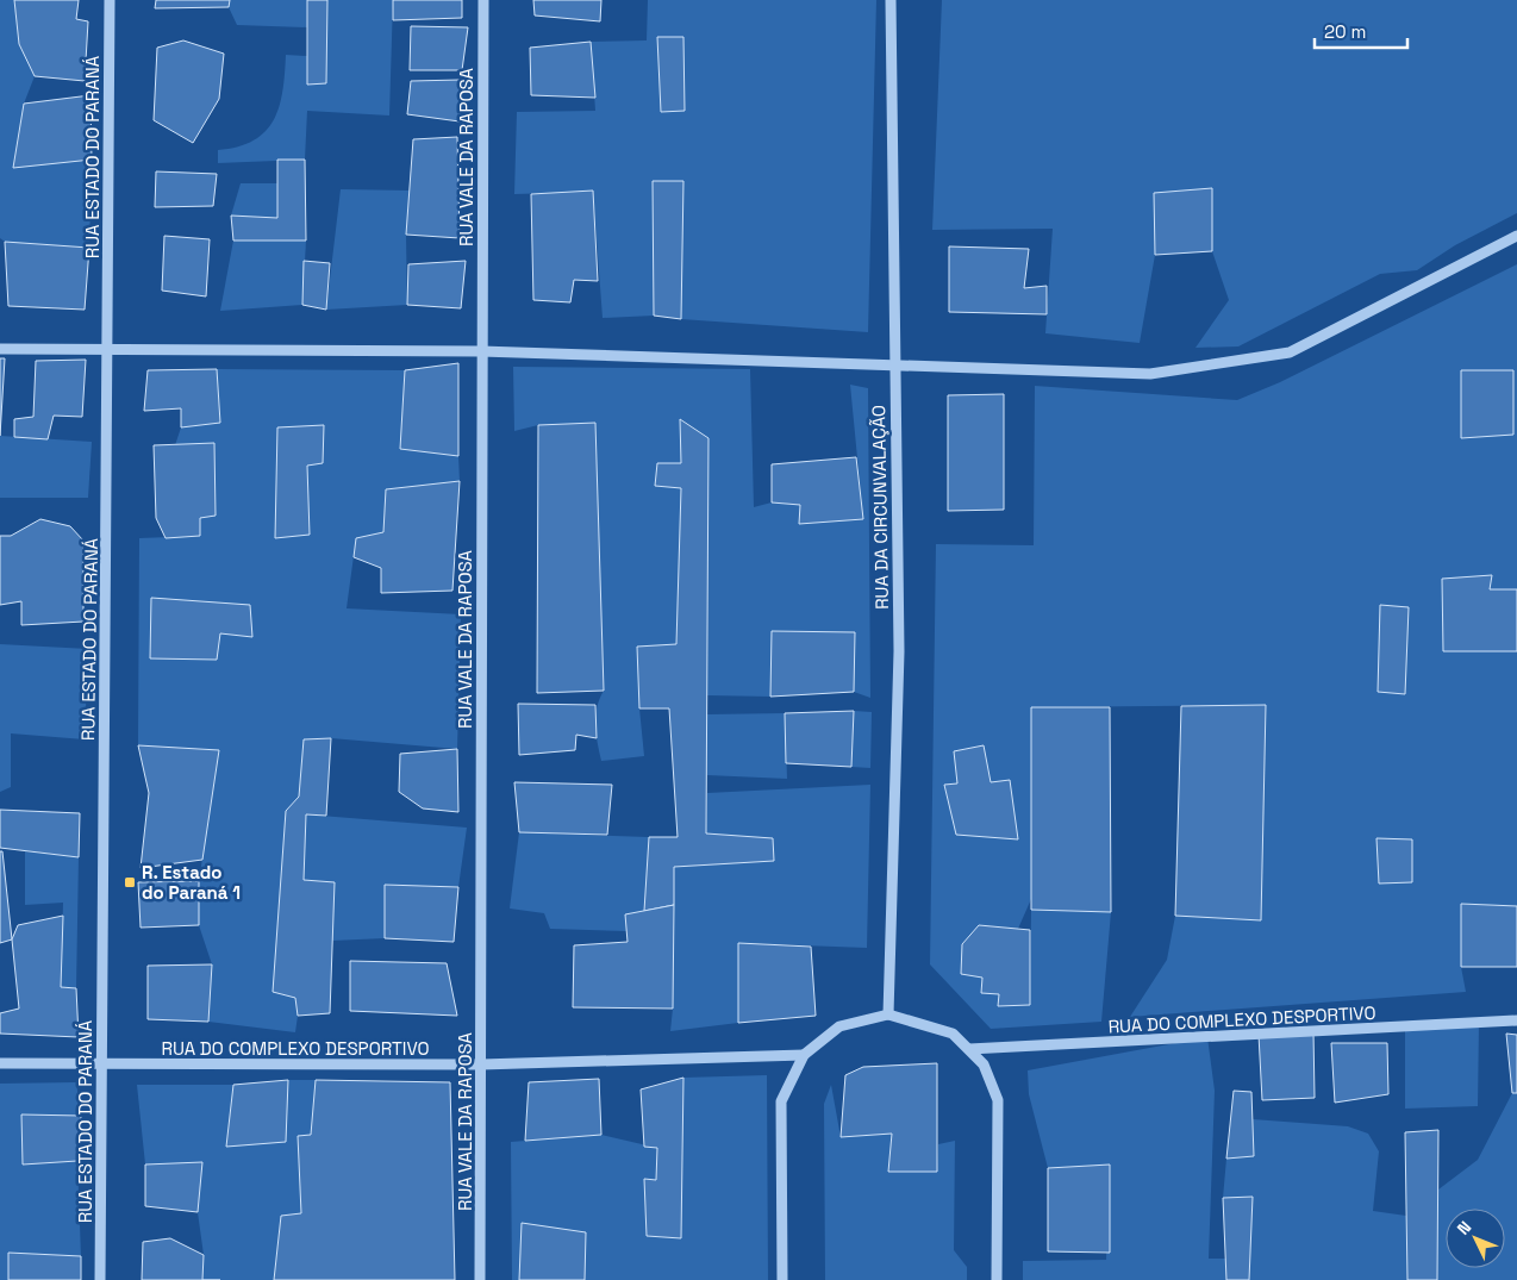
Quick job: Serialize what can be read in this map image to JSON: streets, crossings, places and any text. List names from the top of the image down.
{
  "streets": {
    "street": [
      "RUA ESTADO DO PARANÁ",
      "RUA VALE DA RAPOSA",
      "RUA DA CIRCUNVALAÇÃO",
      "RUA DO COMPLEXO DESPORTIVO"
    ]
  },
  "crossings": [
    ["RUA ESTADO DO PARANÁ", "RUA DO COMPLEXO DESPORTIVO"],
    ["RUA VALE DA RAPOSA", "RUA DO COMPLEXO DESPORTIVO"]
  ],
  "places": {
    "transit": ["R. Estado do Paraná 1"]
  },
  "scale_bar": "20 m",
  "north": "top left"
}
